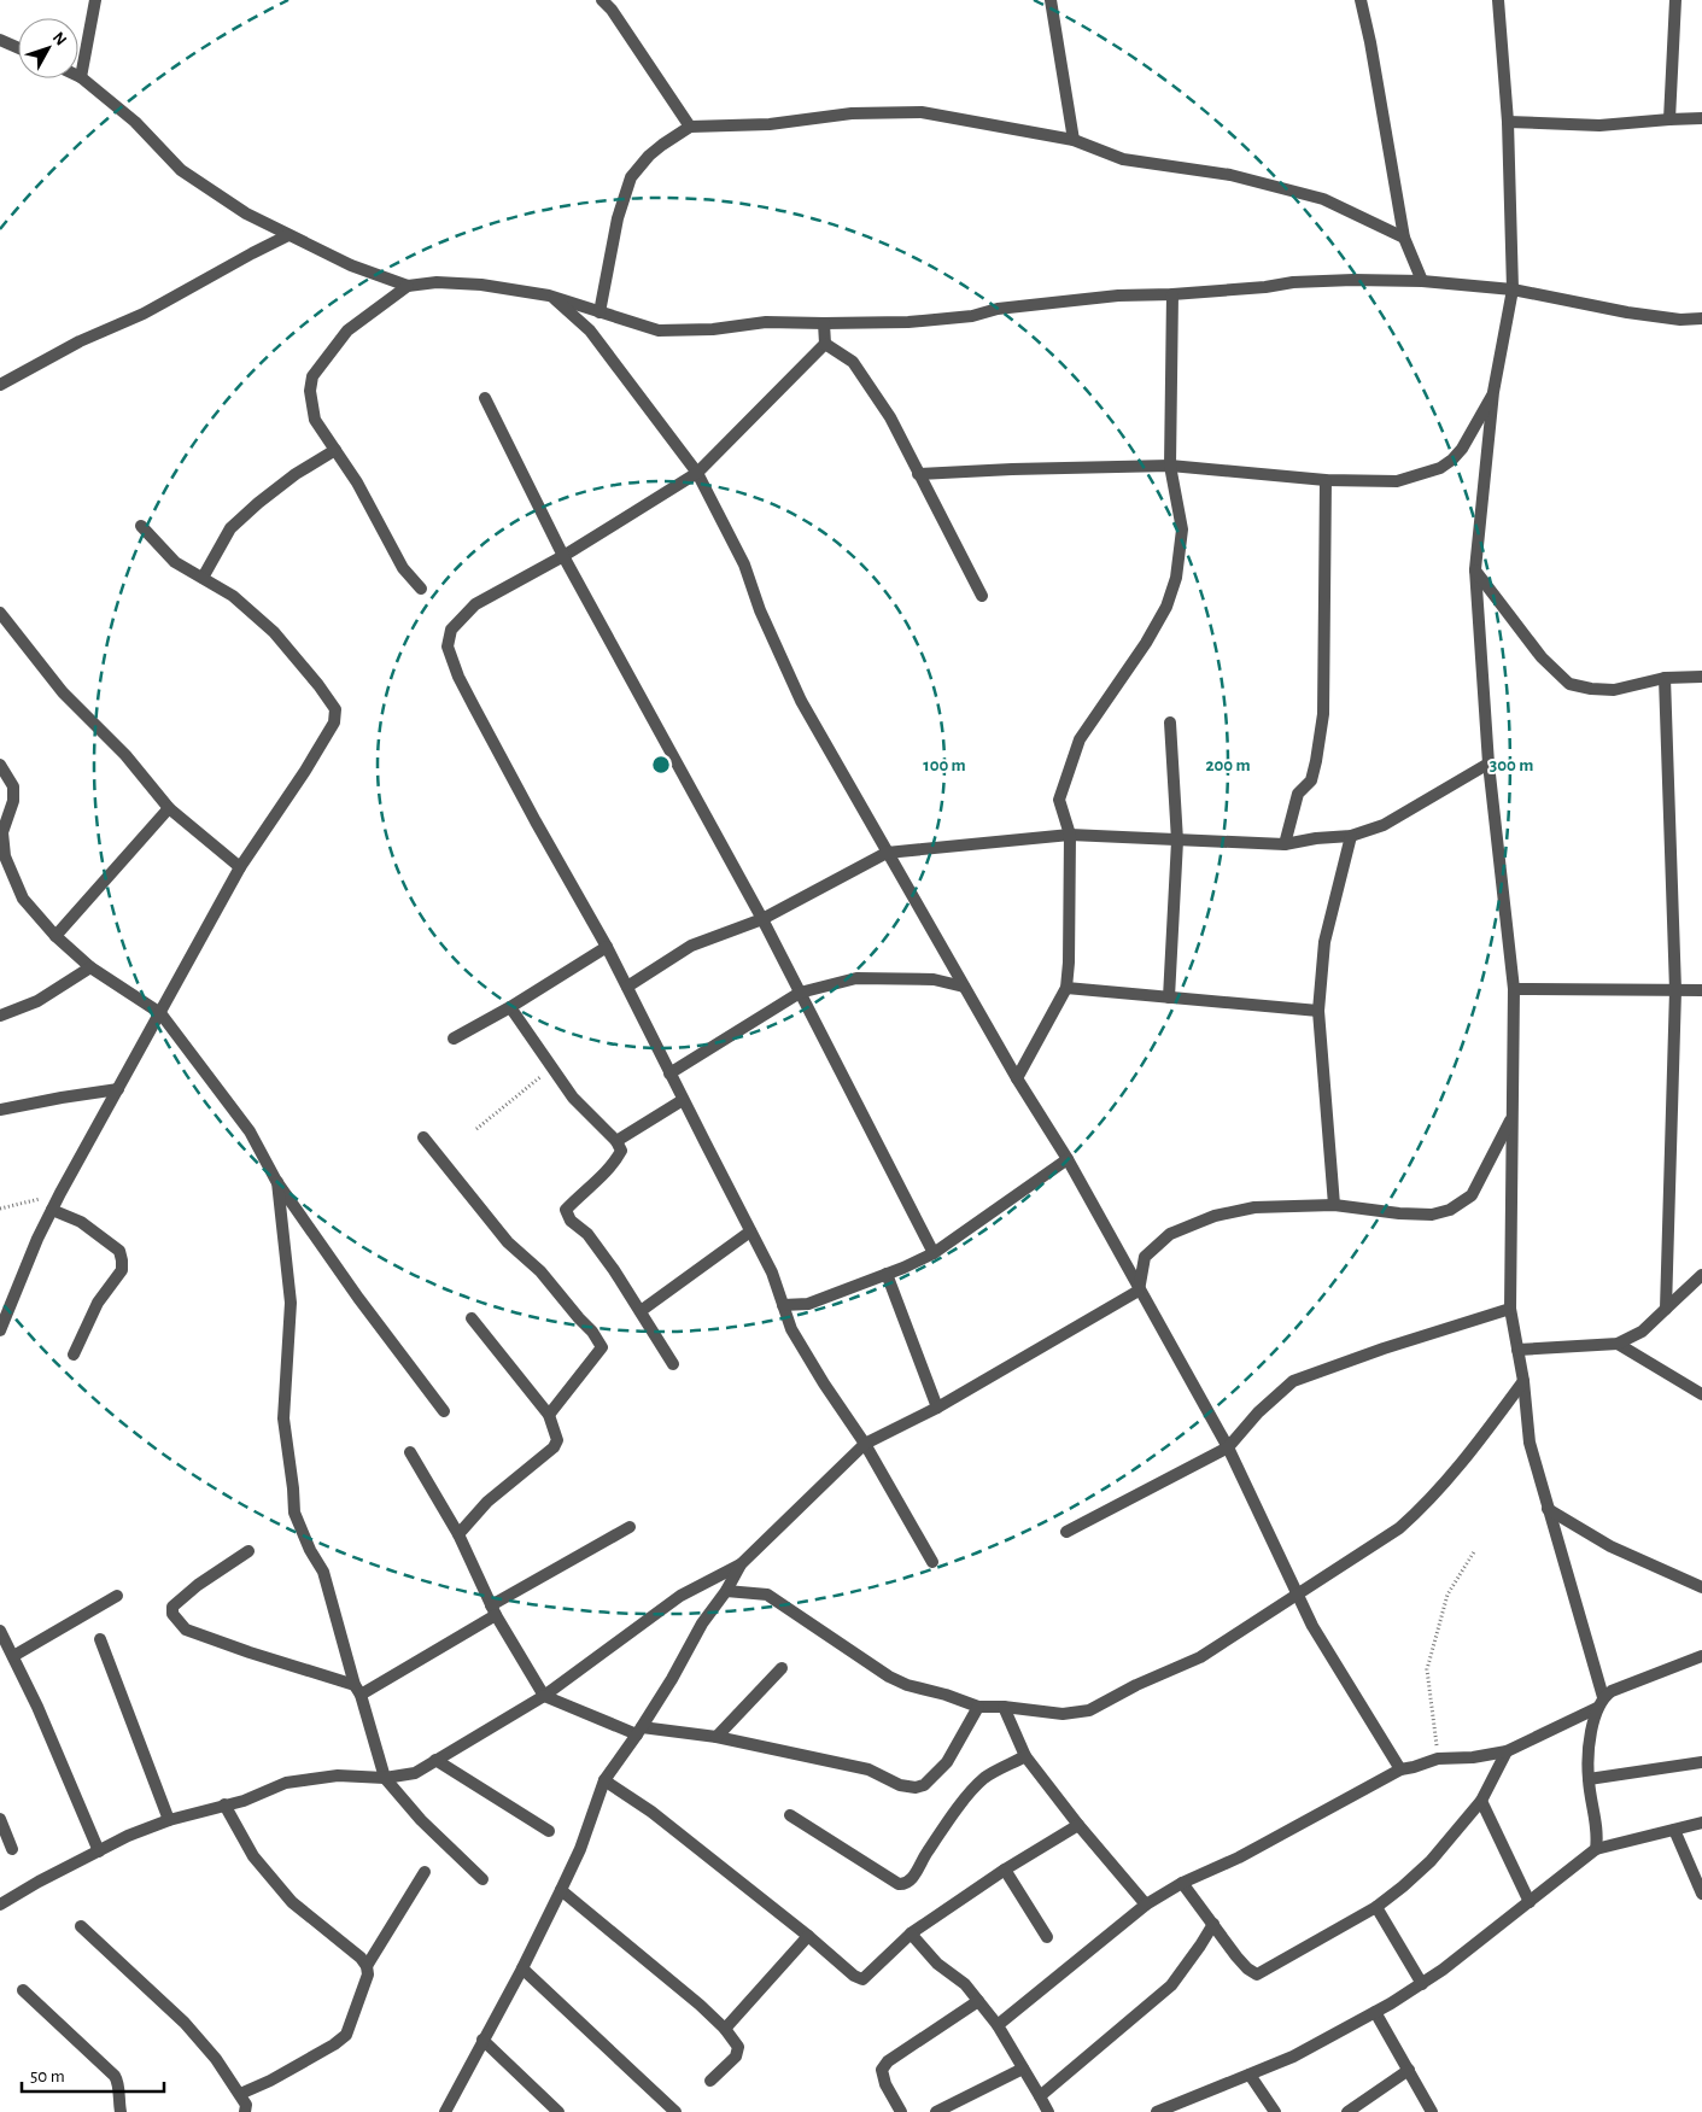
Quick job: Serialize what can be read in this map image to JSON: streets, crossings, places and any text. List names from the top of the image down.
{
  "scale_bar": "50 m",
  "north": "top right",
  "rings": ["100 m", "200 m", "300 m"]
}
